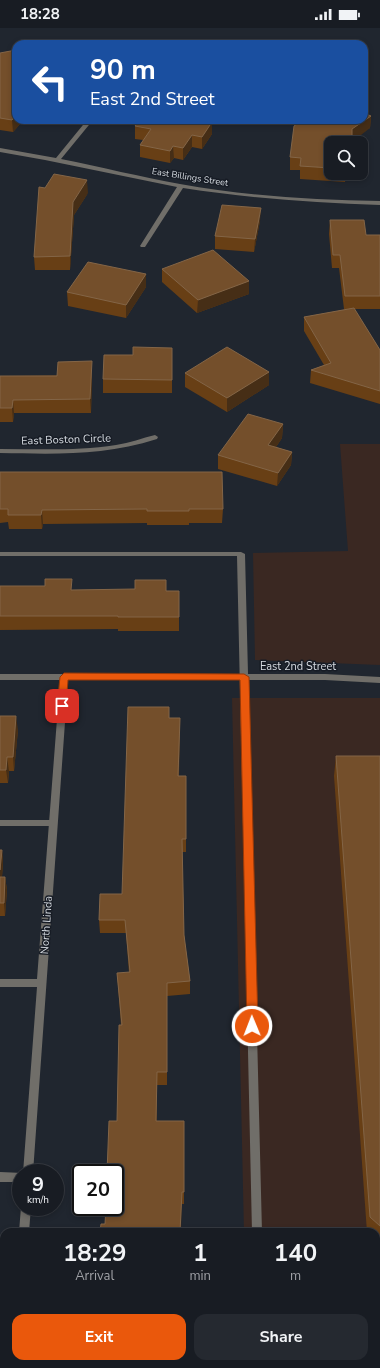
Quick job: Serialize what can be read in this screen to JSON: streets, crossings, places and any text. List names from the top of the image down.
{
  "streets": {
    "street": [
      "East Billings Street",
      "East Boston Circle",
      "East 2nd Street",
      "North Linda"
    ]
  },
  "crossings": [
    ["East 2nd Street", "North Linda"]
  ],
  "page": {
    "status": "18:28",
    "turn": ["90 m", "East 2nd Street"],
    "speed": "9 km/h",
    "limit": "20",
    "eta": [
      "18:29",
      "Arrival",
      "1",
      "min",
      "140",
      "m"
    ],
    "buttons": ["Exit", "Share"]
  }
}
